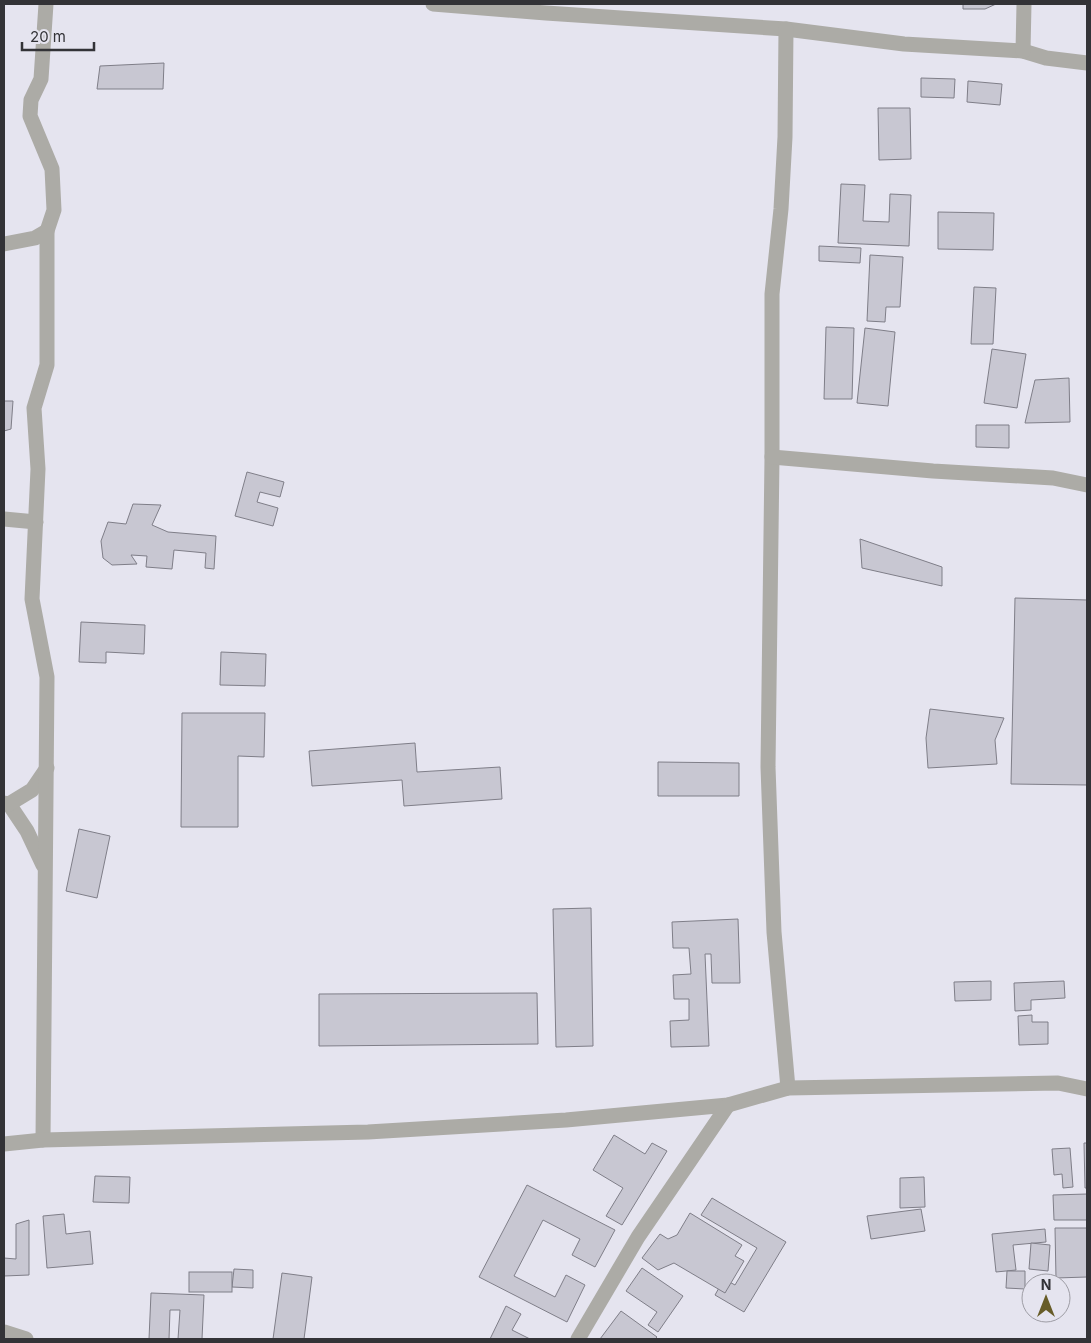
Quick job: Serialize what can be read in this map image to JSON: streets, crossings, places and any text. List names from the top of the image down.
{
  "scale_bar": "20 m",
  "north": "top"
}
